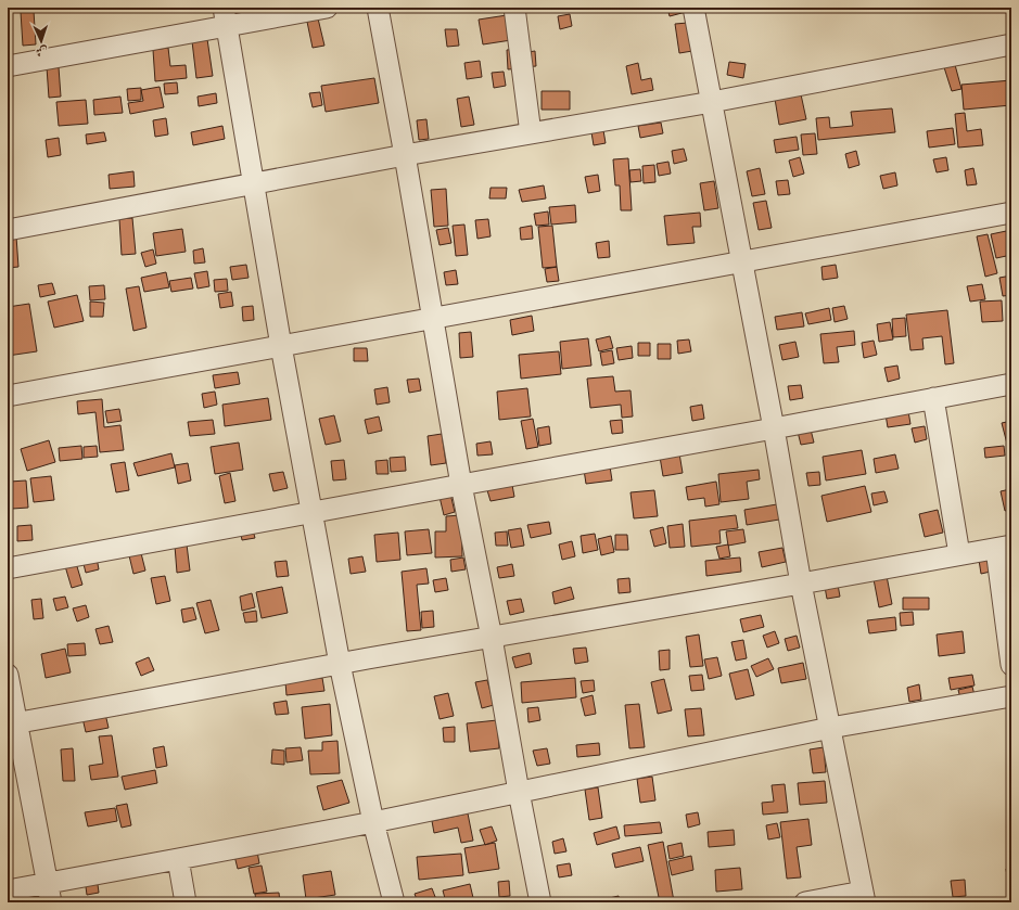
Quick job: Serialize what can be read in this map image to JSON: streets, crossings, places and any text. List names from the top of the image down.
{
  "north": "bottom"
}
